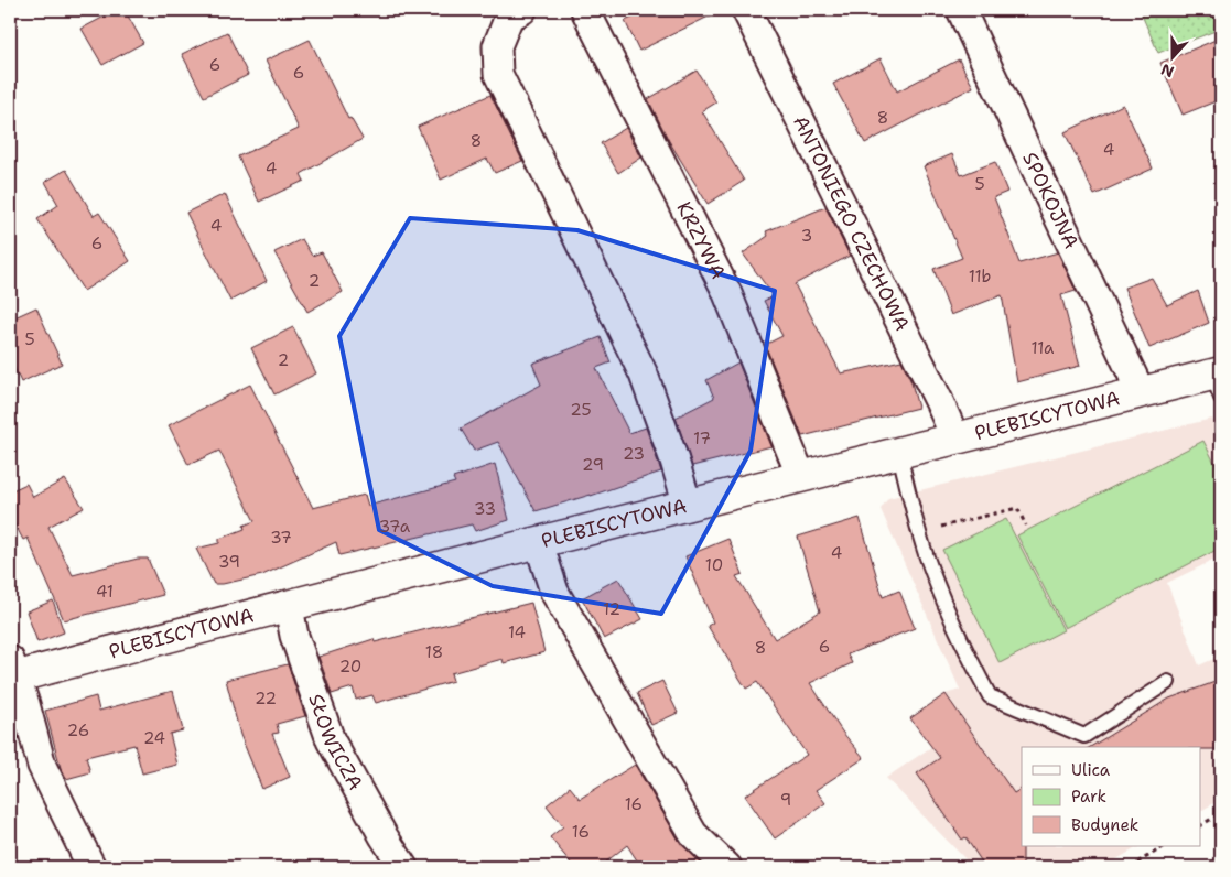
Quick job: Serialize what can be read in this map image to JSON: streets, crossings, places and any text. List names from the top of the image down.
{
  "streets": {
    "street": [
      "SPOKOJNA",
      "ANTONIEGO CZECHOWA",
      "KRZYWA",
      "PLEBISCYTOWA",
      "SŁOWICZA"
    ]
  },
  "crossings": [
    ["SPOKOJNA", "PLEBISCYTOWA"],
    ["ANTONIEGO CZECHOWA", "PLEBISCYTOWA"],
    ["KRZYWA", "PLEBISCYTOWA"],
    ["PLEBISCYTOWA", "SŁOWICZA"]
  ],
  "house_numbers": [
    "6",
    "6",
    "8",
    "8",
    "4",
    "4",
    "5",
    "4",
    "3",
    "6",
    "11b",
    "2",
    "5",
    "11a",
    "2",
    "25",
    "17",
    "23",
    "29",
    "33",
    "37a",
    "37",
    "4",
    "39",
    "10",
    "41",
    "12",
    "14",
    "6",
    "8",
    "18",
    "20",
    "22",
    "26",
    "24",
    "9",
    "16",
    "16"
  ],
  "legend": ["Ulica", "Park", "Budynek"],
  "north": "bottom"
}
